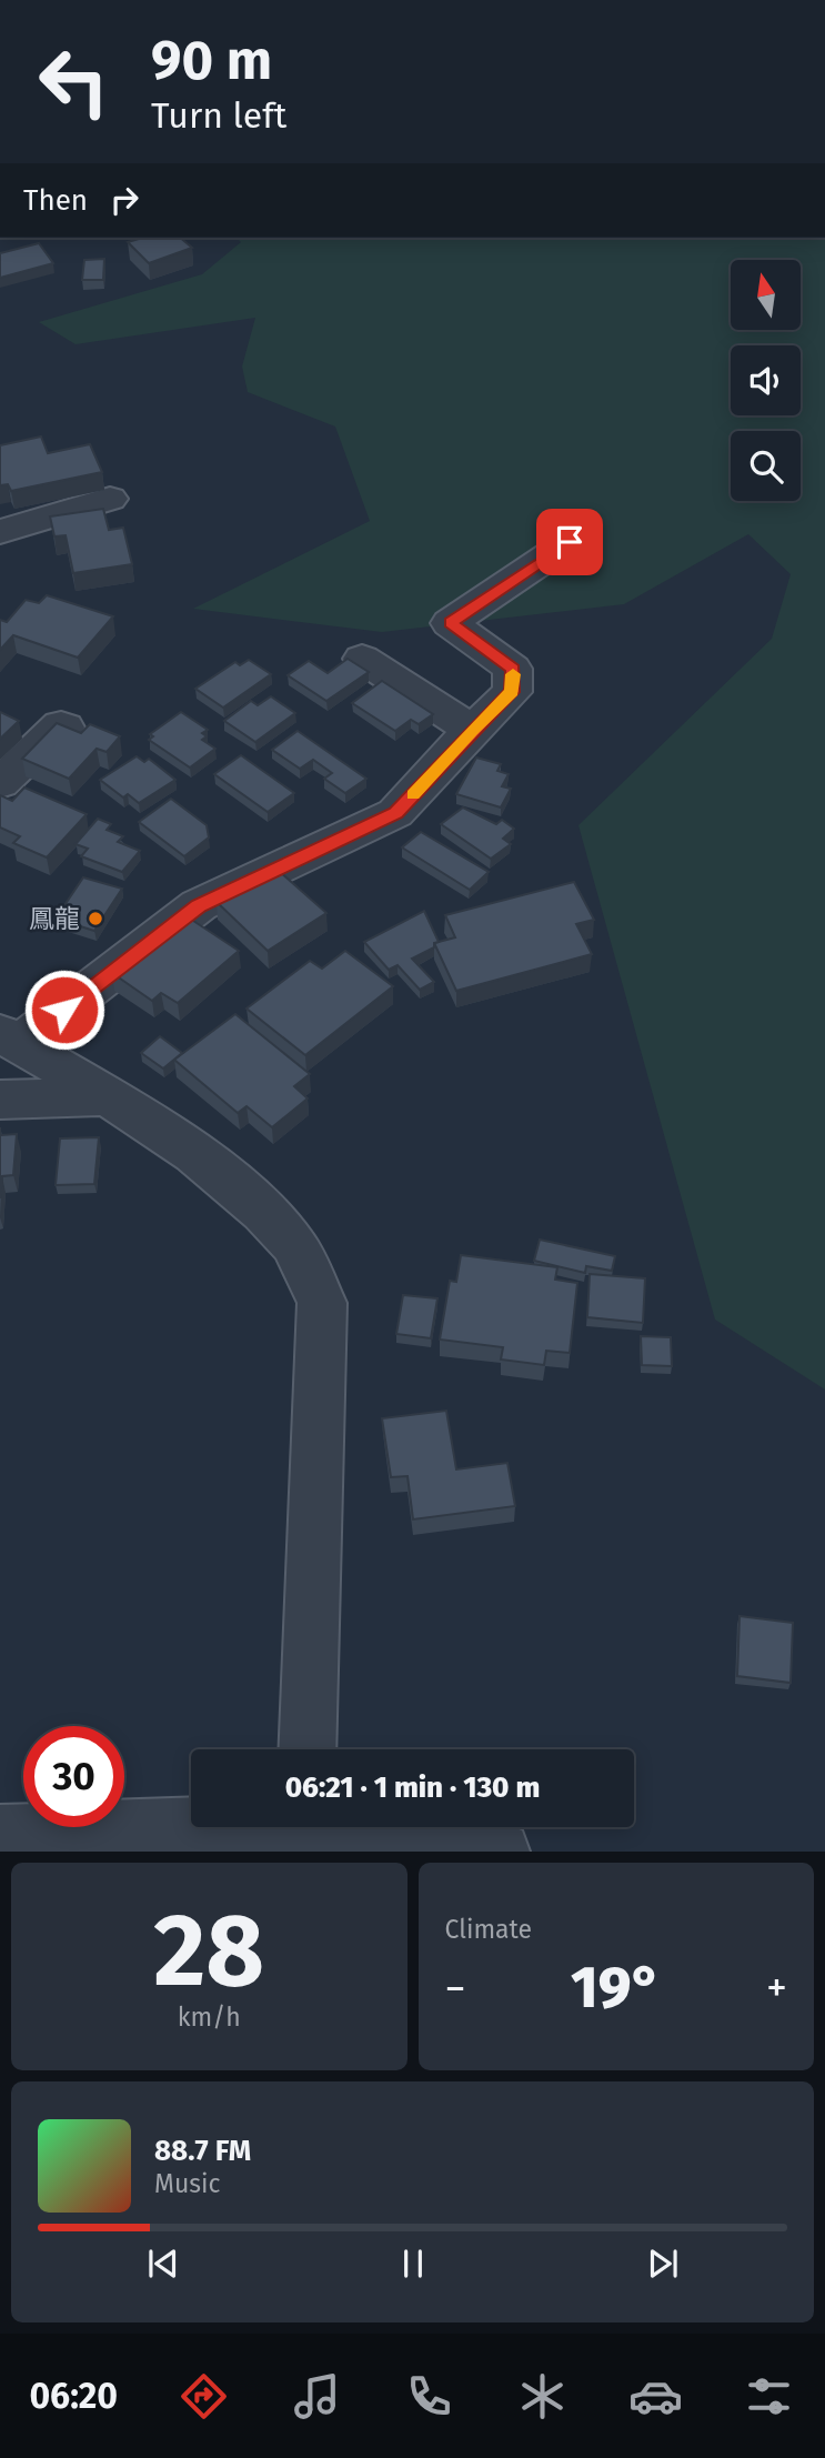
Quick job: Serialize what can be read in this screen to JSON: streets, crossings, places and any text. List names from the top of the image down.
{
  "places": ["鳳龍"],
  "north": "top",
  "page": {
    "turn": ["90 m", "Turn left"],
    "then": "Then",
    "limit": "30",
    "trip": "06:21 · 1 min · 130 m",
    "tile": [
      ["28", "km/h"],
      "Climate"
    ],
    "heat": ["−", "19°", "+"],
    "song": ["88.7 FM", "Music"],
    "tabs": "06:20"
  }
}
